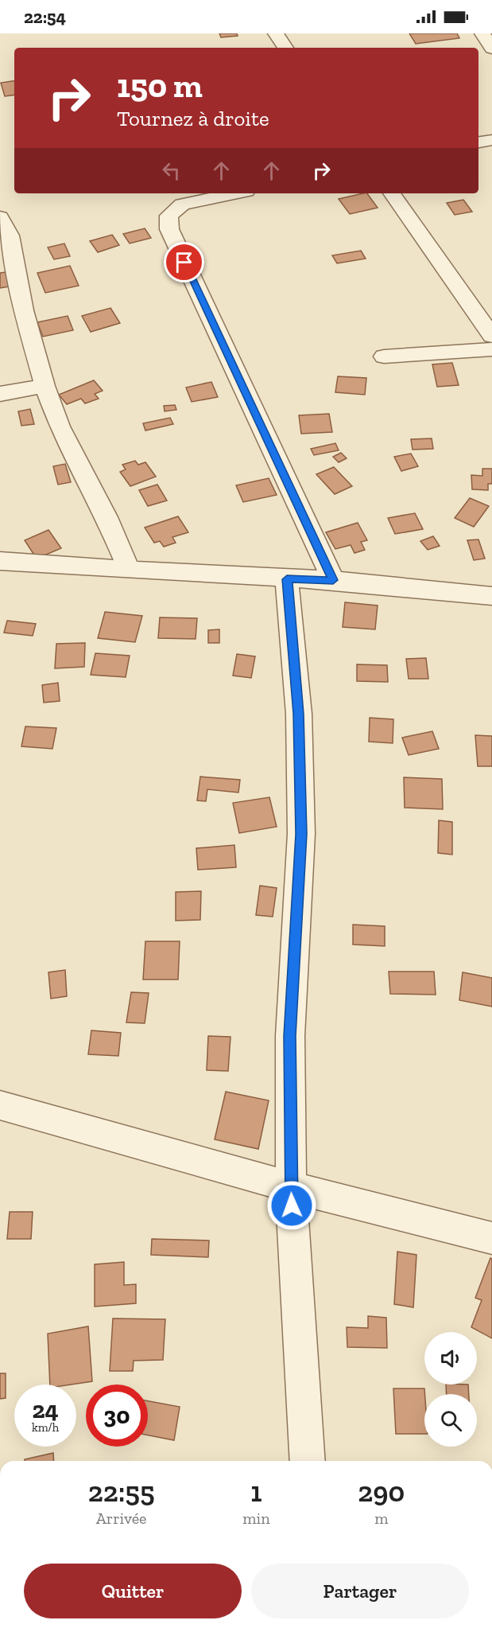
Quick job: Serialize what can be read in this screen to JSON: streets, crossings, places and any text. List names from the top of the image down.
{
  "page": {
    "status": "22:54",
    "turn": ["150 m", "Tournez à droite"],
    "speed": "24 km/h",
    "limit": "30",
    "eta": [
      "22:55",
      "Arrivée",
      "1",
      "min",
      "290",
      "m"
    ],
    "buttons": ["Quitter", "Partager"]
  }
}
